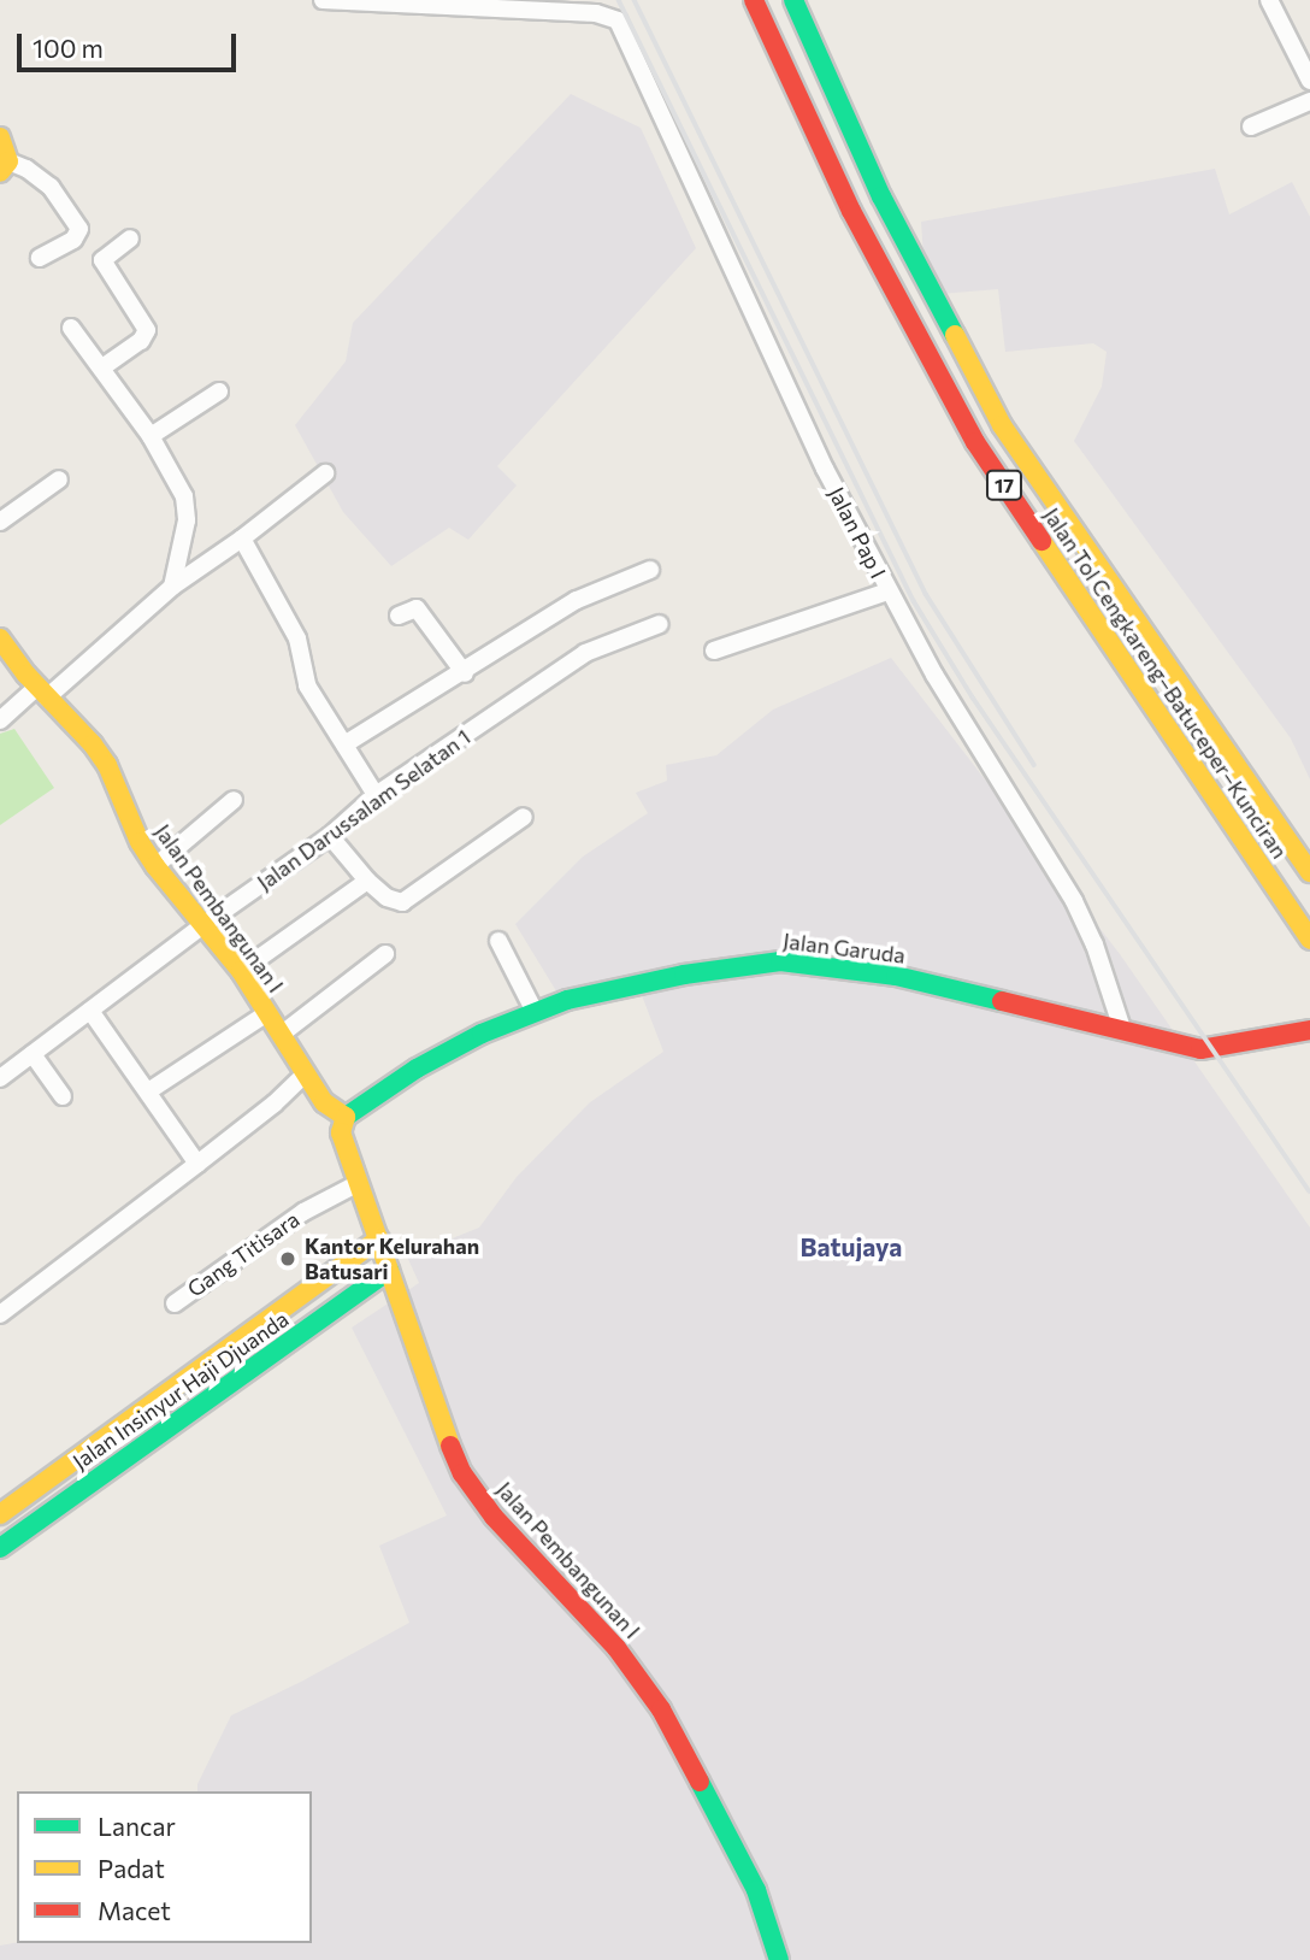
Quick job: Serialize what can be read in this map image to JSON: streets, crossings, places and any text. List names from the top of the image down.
{
  "streets": {
    "main road": [
      "17",
      "Jalan Tol Cengkareng–Batuceper–Kunciran",
      "Jalan Pembangunan I",
      "Jalan Garuda",
      "Jalan Insinyur Haji Djuanda"
    ],
    "street": ["Jalan Pap I", "Jalan Darussalam Selatan 1", "Gang Titisara"]
  },
  "crossings": [
    ["Jalan Pap I", "Jalan Garuda"],
    ["Jalan Darussalam Selatan 1", "Jalan Pembangunan I"],
    ["Jalan Pembangunan I", "Jalan Garuda"],
    ["Jalan Pembangunan I", "Gang Titisara"],
    ["Jalan Pembangunan I", "Jalan Insinyur Haji Djuanda"]
  ],
  "districts": ["Batujaya"],
  "places": ["Kantor Kelurahan Batusari"],
  "legend": ["Lancar", "Padat", "Macet"],
  "scale_bar": "100 m"
}
